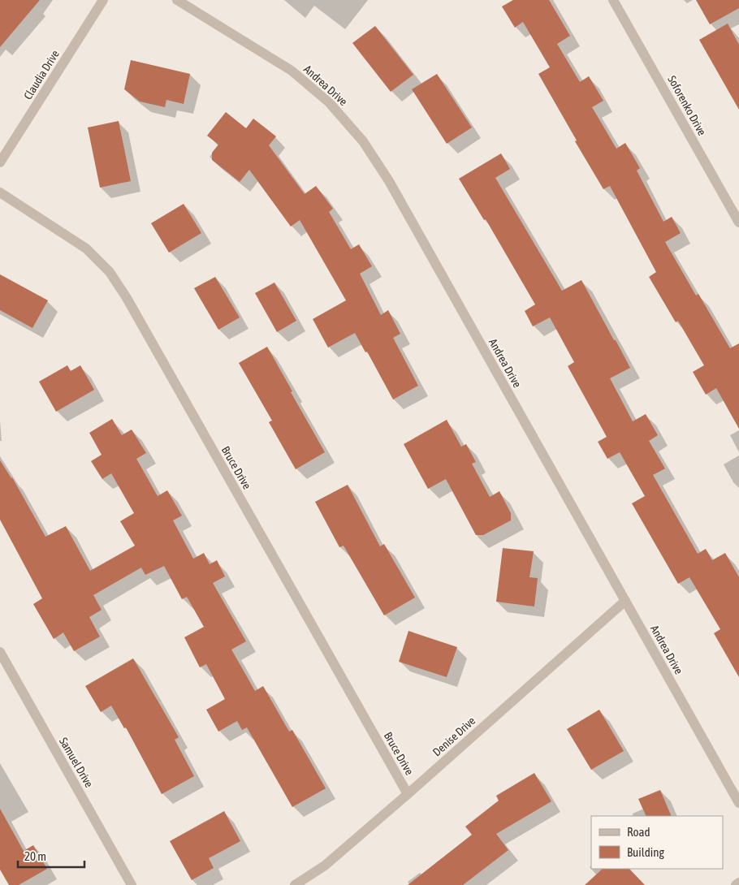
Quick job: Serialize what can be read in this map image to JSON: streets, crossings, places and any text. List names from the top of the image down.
{
  "streets": {
    "street": [
      "Claudia Drive",
      "Andrea Drive",
      "Soforenko Drive",
      "Bruce Drive",
      "Denise Drive",
      "Samuel Drive"
    ]
  },
  "crossings": [
    ["Andrea Drive", "Denise Drive"],
    ["Bruce Drive", "Denise Drive"]
  ],
  "legend": ["Road", "Building"],
  "scale_bar": "20 m"
}
